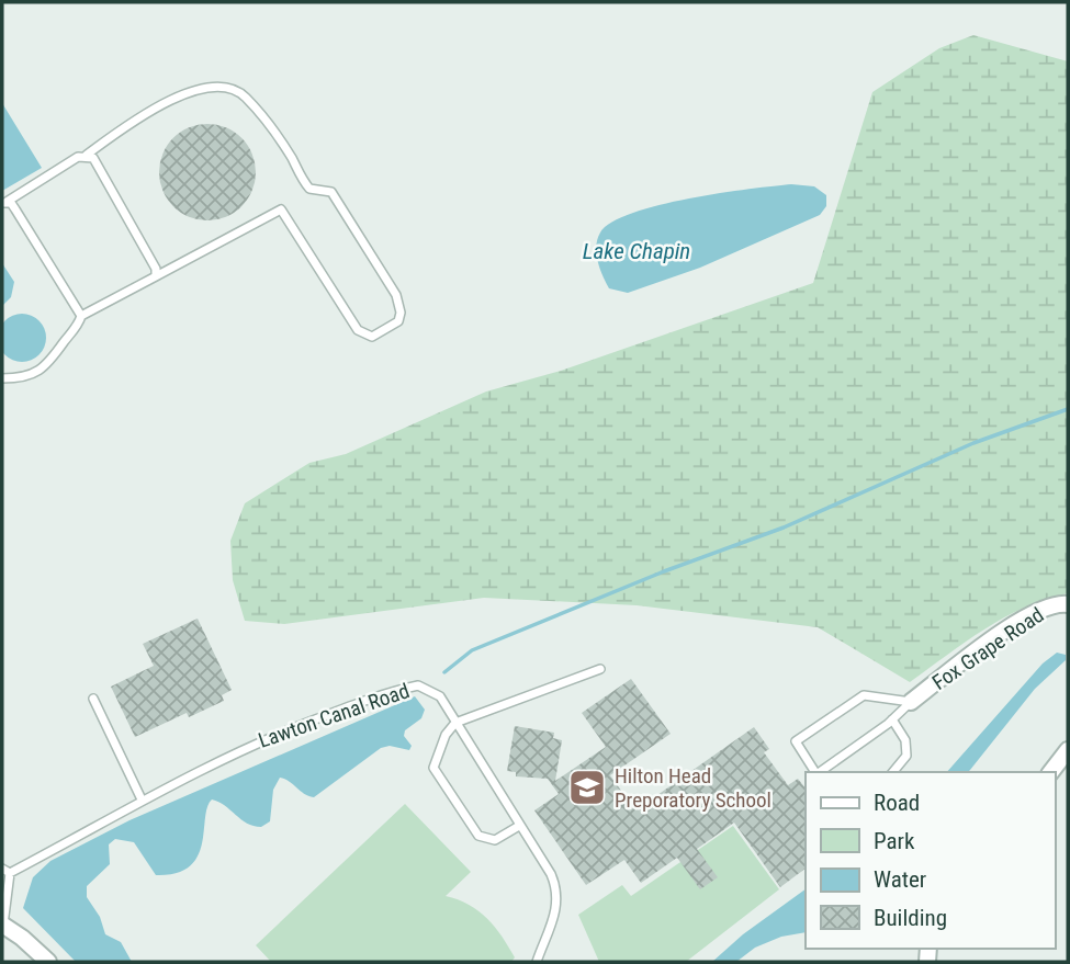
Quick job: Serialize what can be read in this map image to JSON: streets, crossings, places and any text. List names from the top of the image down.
{
  "streets": {
    "street": ["Fox Grape Road"],
    "lane": ["Lawton Canal Road"]
  },
  "water": ["Lake Chapin"],
  "places": {
    "school or university": ["Hilton Head Preporatory School"]
  },
  "legend": [
    "Road",
    "Park",
    "Water",
    "Building"
  ]
}
